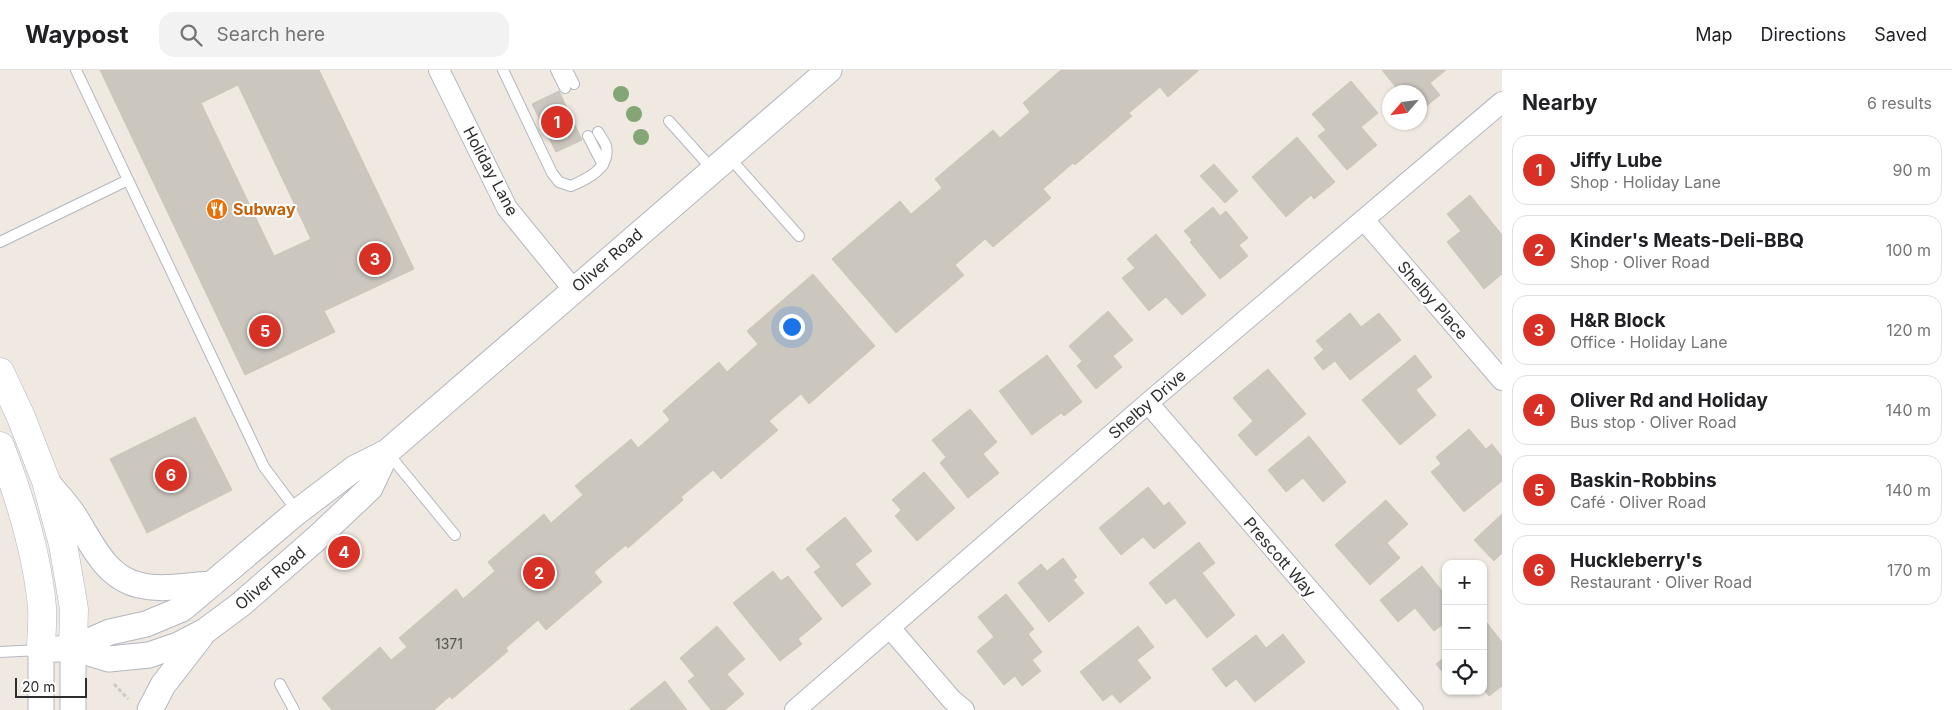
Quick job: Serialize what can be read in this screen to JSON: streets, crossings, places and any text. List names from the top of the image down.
{
  "streets": {
    "street": [
      "Holiday Lane",
      "Oliver Road",
      "Shelby Place",
      "Shelby Drive",
      "Prescott Way"
    ]
  },
  "crossings": [
    ["Holiday Lane", "Oliver Road"],
    ["Shelby Place", "Shelby Drive"],
    ["Shelby Drive", "Prescott Way"]
  ],
  "places": {
    "restaurant": ["Subway"]
  },
  "house_numbers": ["1371"],
  "scale_bar": "20 m",
  "north": "bottom left",
  "page": {
    "header": "Waypost",
    "search": "Search here",
    "nav": ["Map", "Directions", "Saved"],
    "heading": ["Nearby", "6 results"],
    "pins": [
      "1",
      "3",
      "5",
      "6",
      "4",
      "2"
    ],
    "list": [
      {
        "mark": "1",
        "name": "Jiffy Lube",
        "note": "Shop · Holiday Lane",
        "value": "90 m"
      },
      {
        "mark": "2",
        "name": "Kinder's Meats-Deli-BBQ",
        "note": "Shop · Oliver Road",
        "value": "100 m"
      },
      {
        "mark": "3",
        "name": "H&R Block",
        "note": "Office · Holiday Lane",
        "value": "120 m"
      },
      {
        "mark": "4",
        "name": "Oliver Rd and Holiday",
        "note": "Bus stop · Oliver Road",
        "value": "140 m"
      },
      {
        "mark": "5",
        "name": "Baskin-Robbins",
        "note": "Café · Oliver Road",
        "value": "140 m"
      },
      {
        "mark": "6",
        "name": "Huckleberry's",
        "note": "Restaurant · Oliver Road",
        "value": "170 m"
      }
    ],
    "map_buttons": ["+", "−"],
    "scale": "20 m"
  }
}
